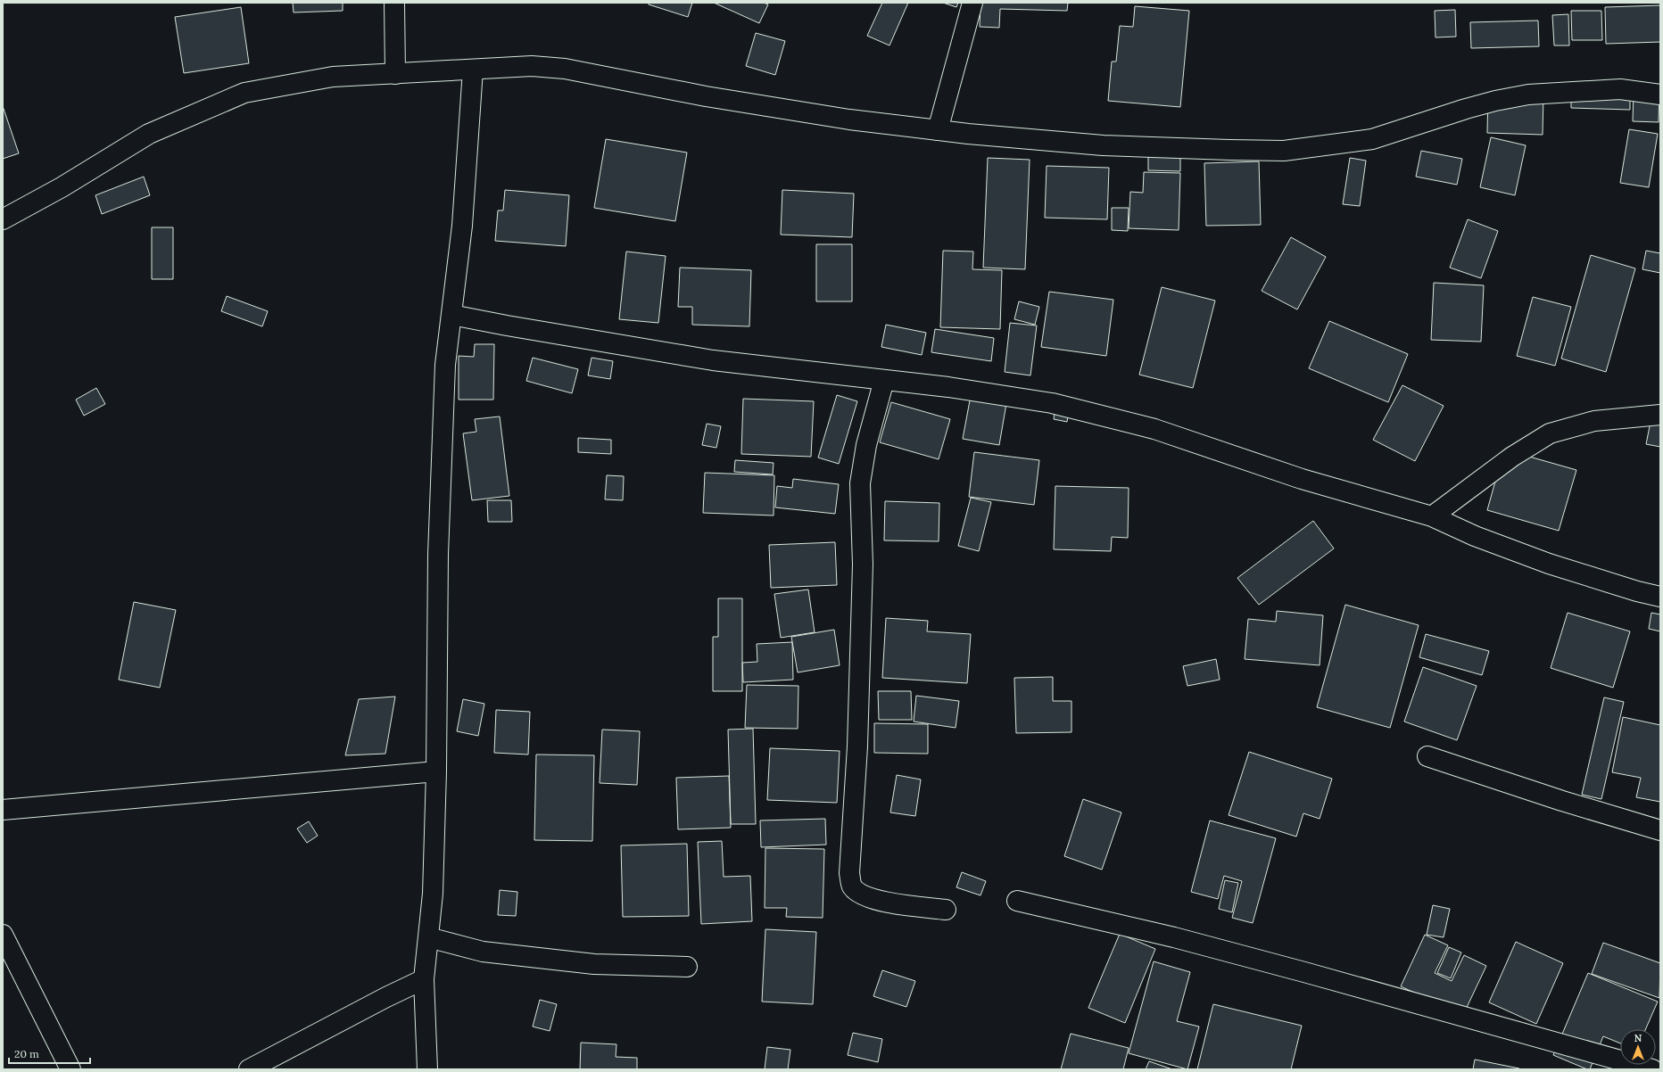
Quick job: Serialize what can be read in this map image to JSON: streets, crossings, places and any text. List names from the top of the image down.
{
  "scale_bar": "20 m",
  "north": "top"
}
